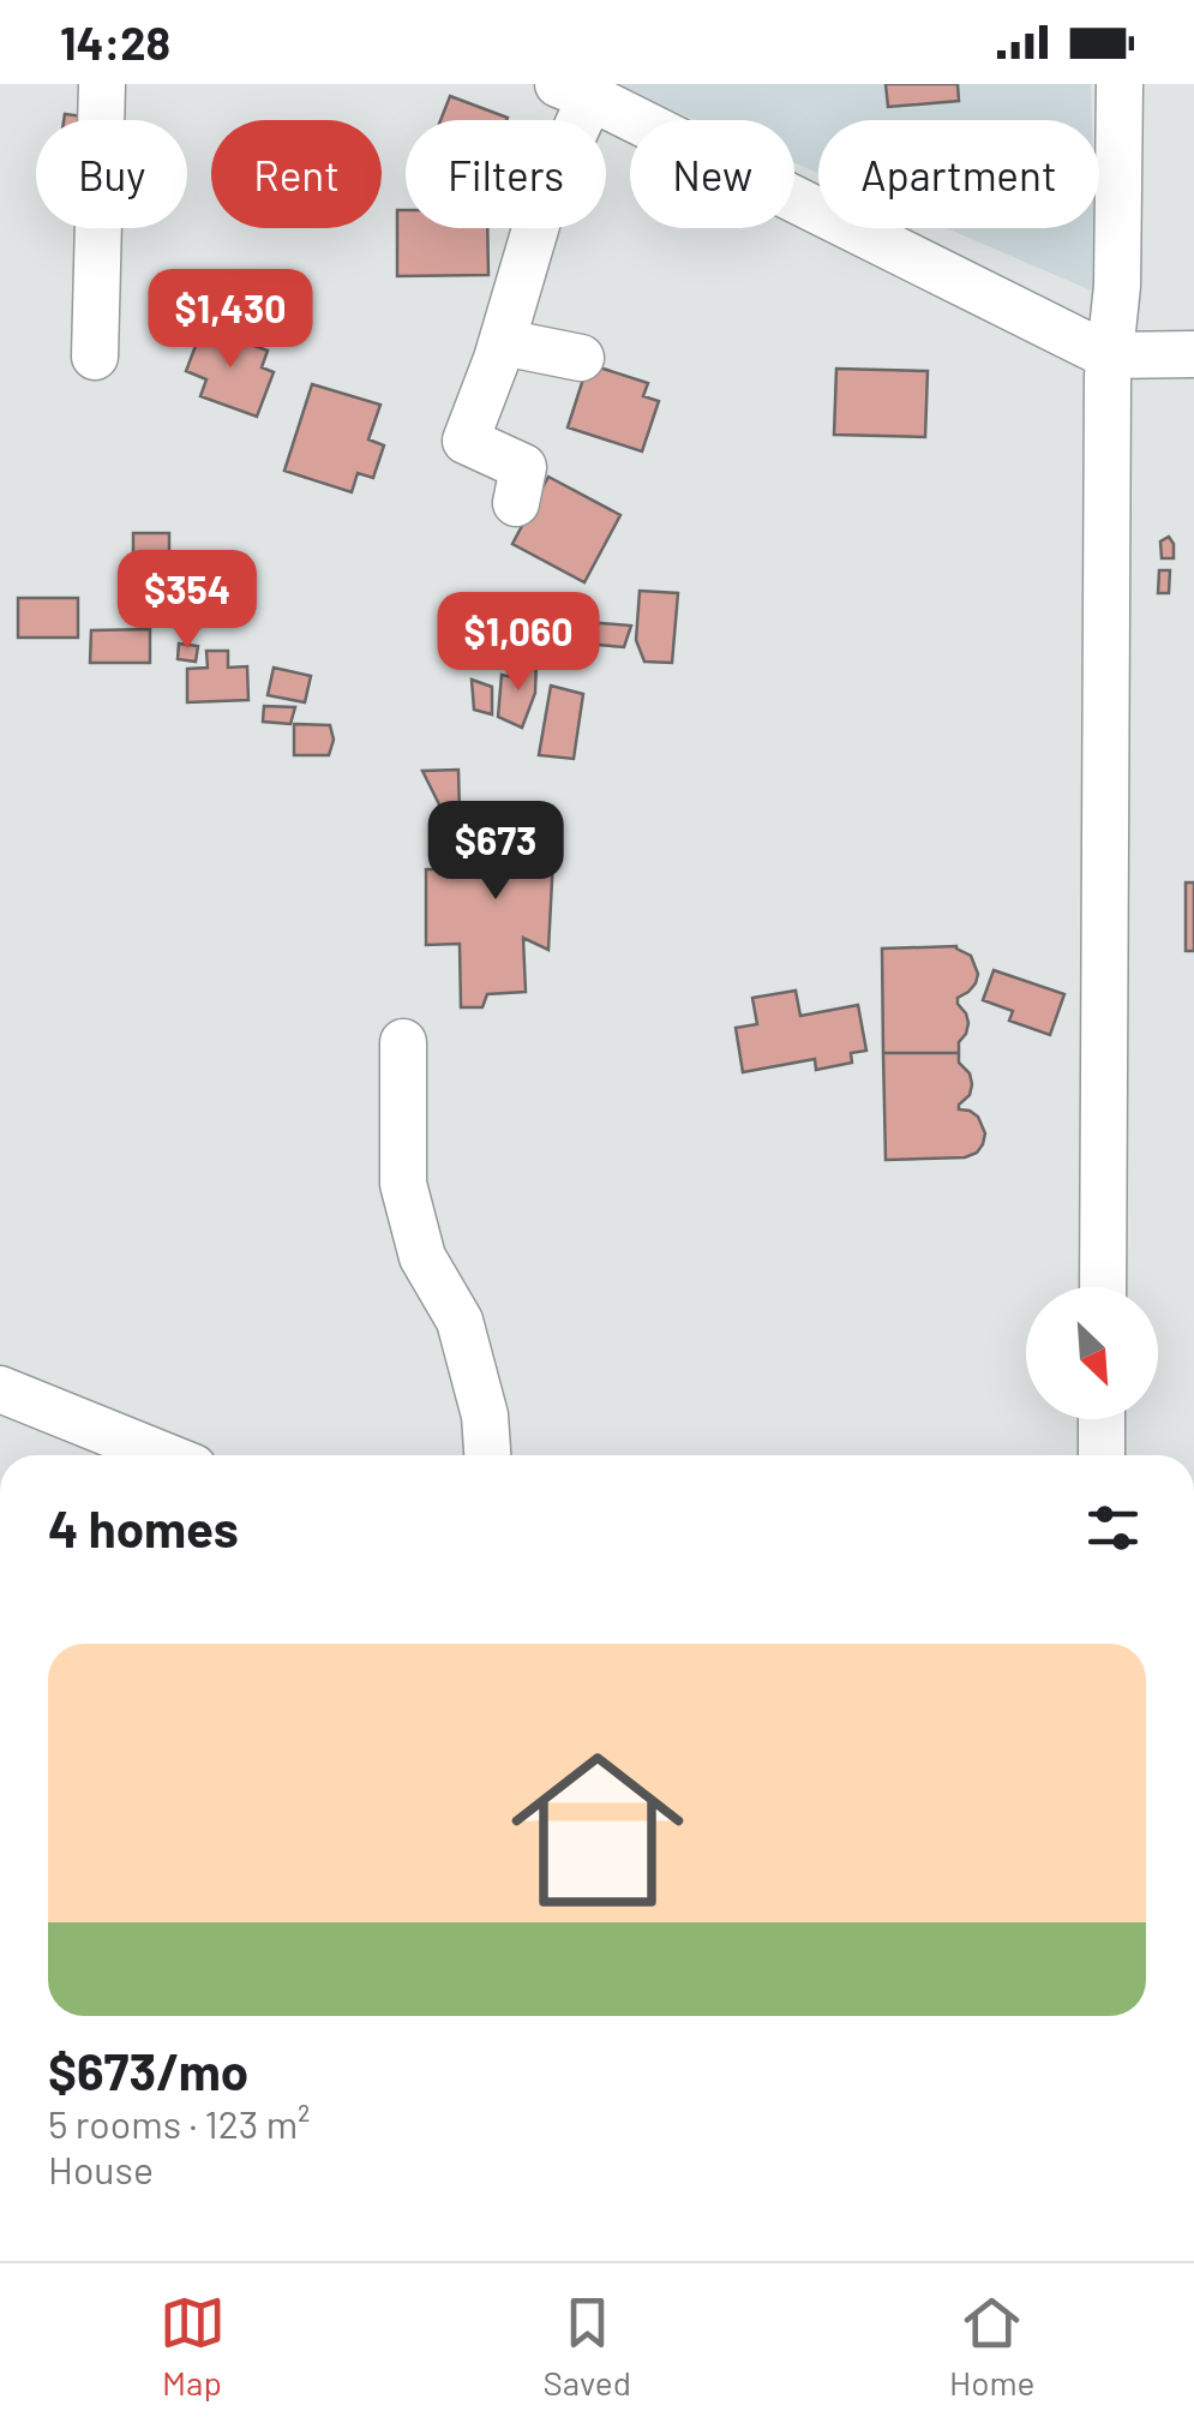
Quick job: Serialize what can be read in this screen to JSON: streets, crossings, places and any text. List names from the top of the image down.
{
  "north": "bottom right",
  "page": {
    "status": "14:28",
    "chip": [
      "Buy",
      "Rent",
      "Filters",
      "New",
      "Apartment"
    ],
    "price": [
      "$1,430",
      "$354",
      "$1,060",
      "$673"
    ],
    "heading": "4 homes",
    "list": [
      {
        "name": "$673/mo",
        "note": "5 rooms · 123 m² · House"
      }
    ],
    "tabs": ["Map", "Saved", "Home"]
  }
}
